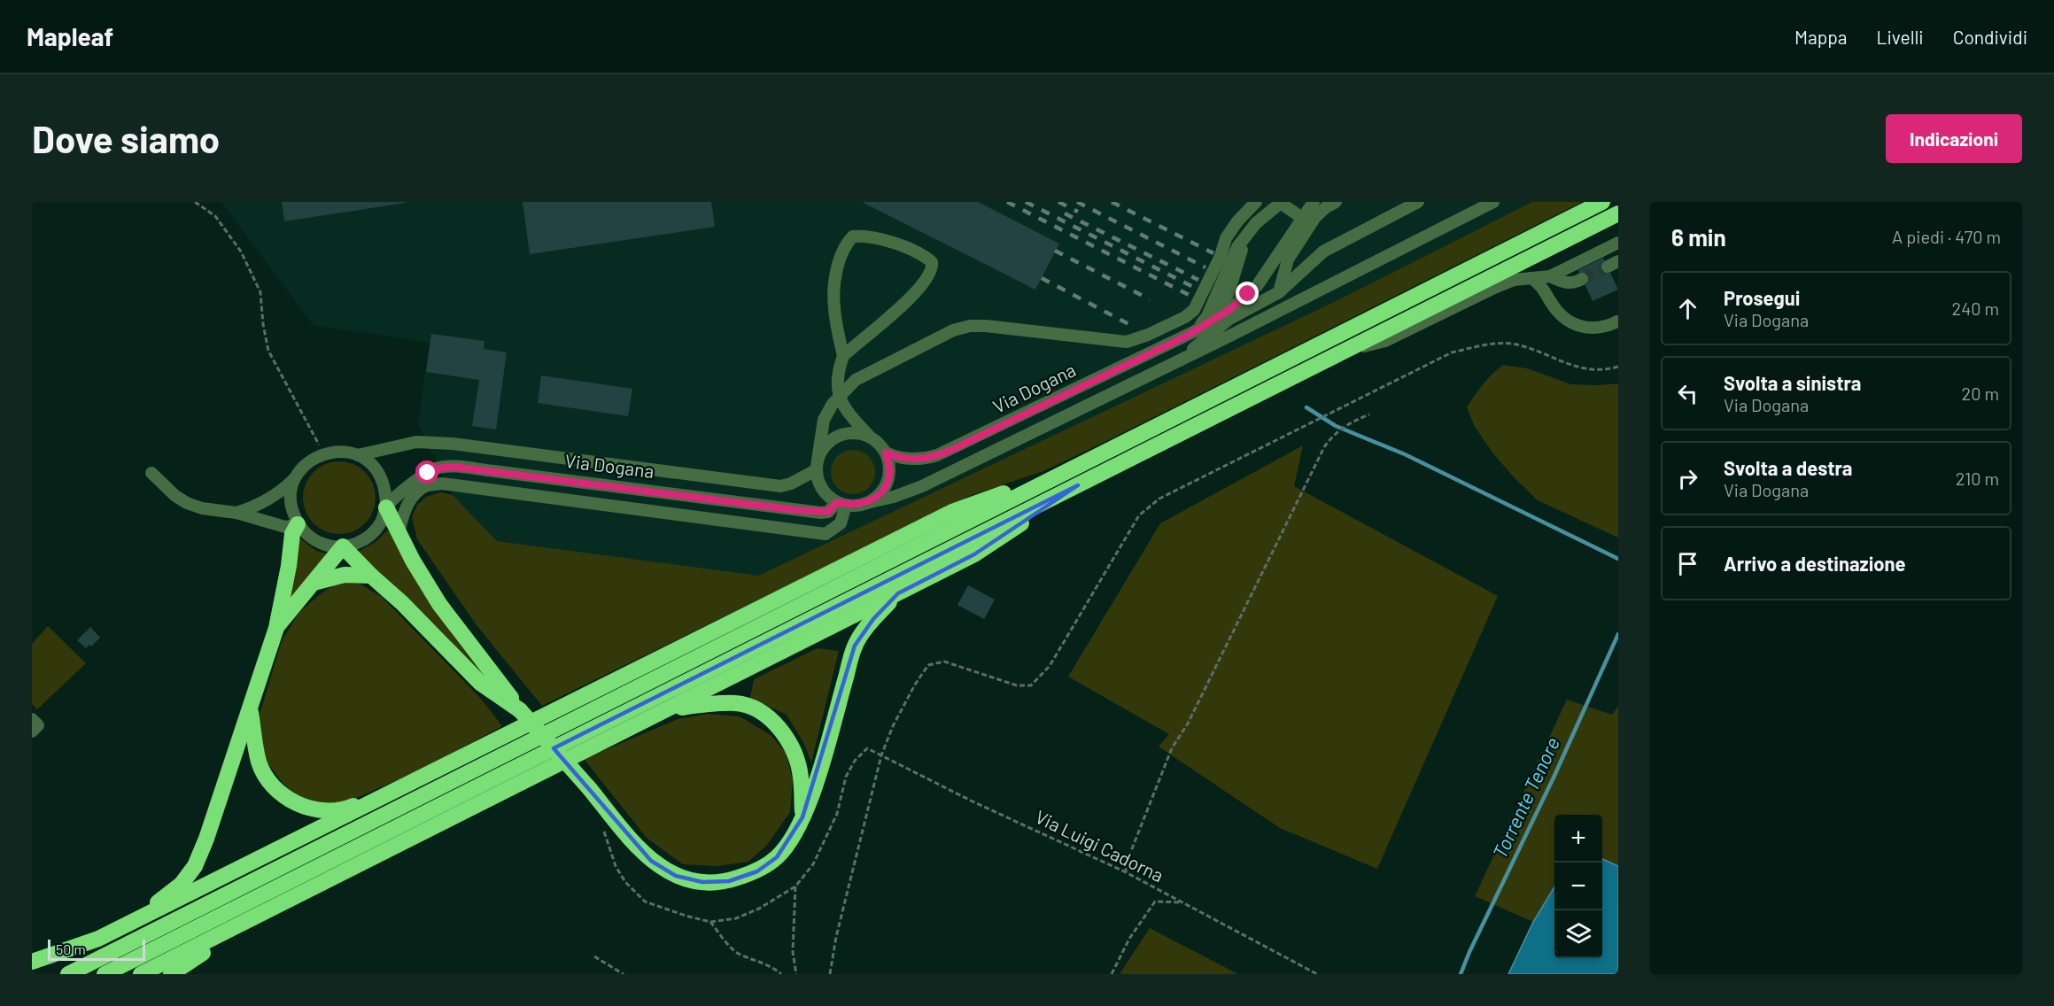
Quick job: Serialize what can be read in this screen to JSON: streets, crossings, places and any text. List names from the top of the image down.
{
  "streets": {
    "street": ["Via Dogana"],
    "path": ["Via Luigi Cadorna"]
  },
  "water": ["Torrente Tenore"],
  "scale_bar": "50 m",
  "page": {
    "header": "Mapleaf",
    "nav": ["Mappa", "Livelli", "Condividi"],
    "buttons": "Indicazioni",
    "title": "Dove siamo",
    "heading": ["6 min", "A piedi · 470 m"],
    "list": [
      ["Prosegui", "Via Dogana", "240 m"],
      ["Svolta a sinistra", "Via Dogana", "20 m"],
      ["Svolta a destra", "Via Dogana", "210 m"],
      "Arrivo a destinazione"
    ],
    "map_buttons": ["+", "−"],
    "scale": "50 m"
  }
}
